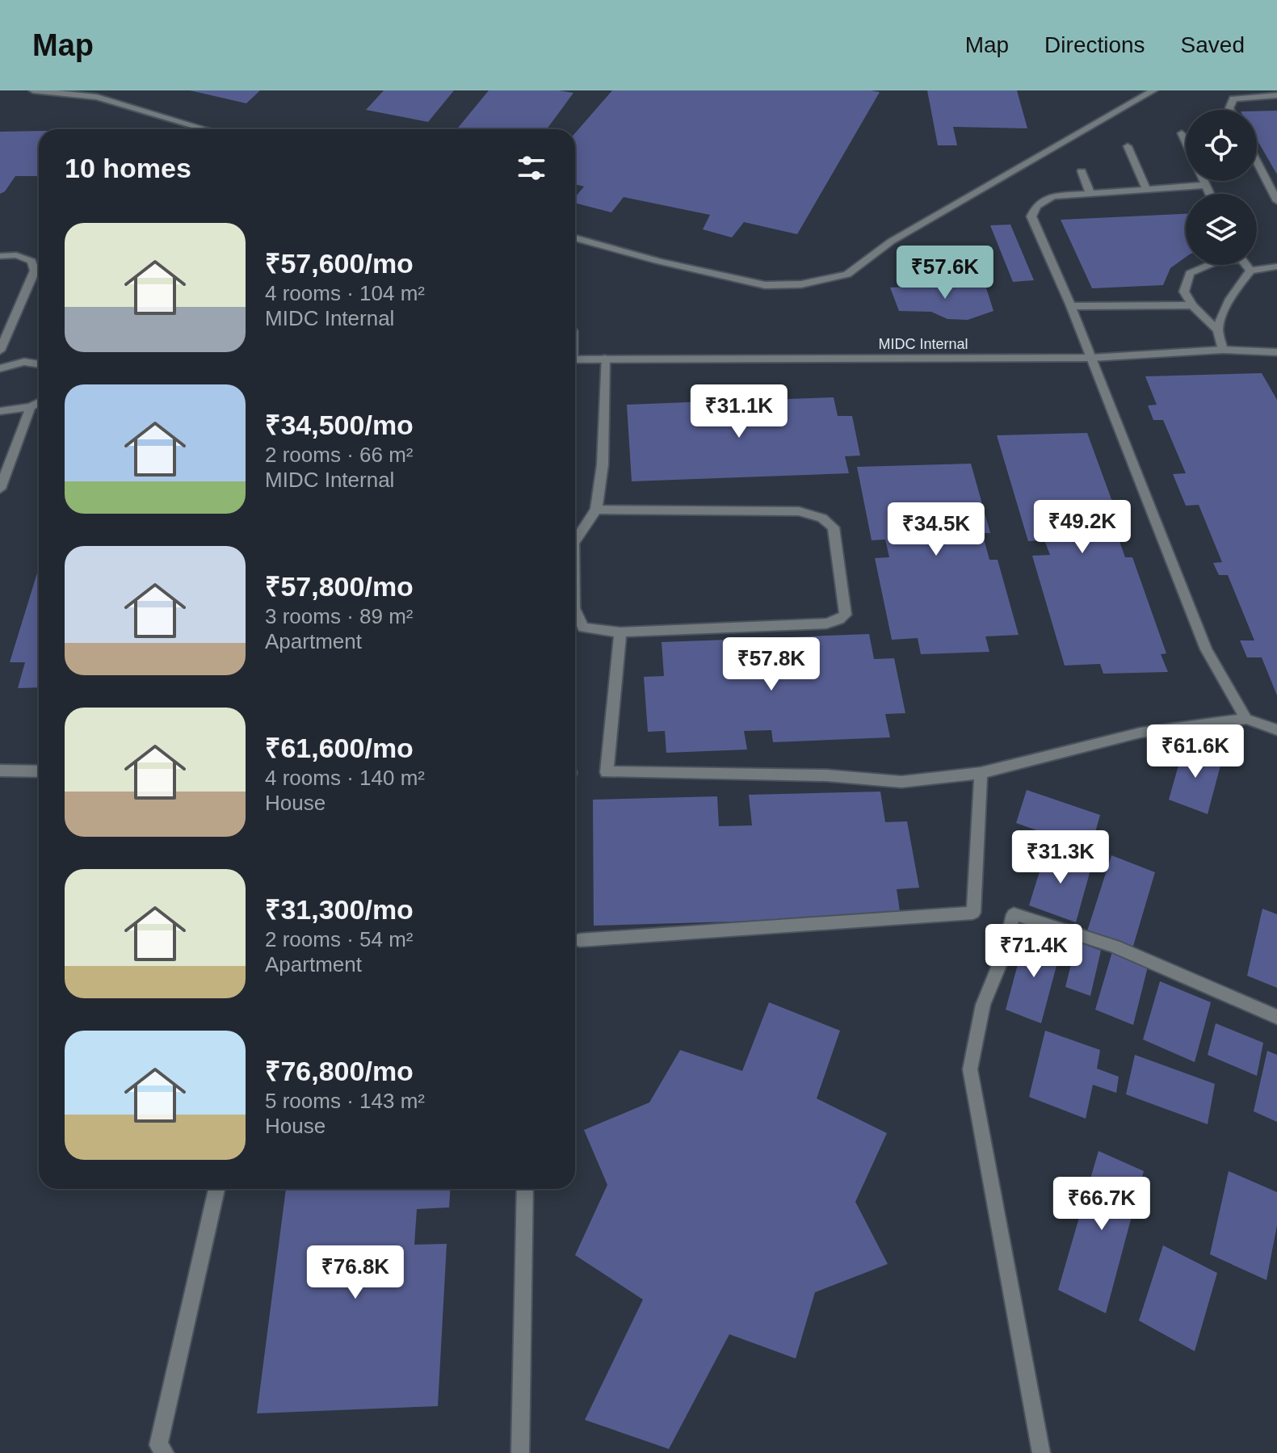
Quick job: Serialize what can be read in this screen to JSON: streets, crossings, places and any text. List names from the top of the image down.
{
  "streets": {
    "street": ["MIDC Internal"]
  },
  "page": {
    "header": "Map",
    "nav": ["Map", "Directions", "Saved"],
    "heading": "10 homes",
    "list": [
      {
        "name": "₹57,600/mo",
        "note": "4 rooms · 104 m² · MIDC Internal"
      },
      {
        "name": "₹34,500/mo",
        "note": "2 rooms · 66 m² · MIDC Internal"
      },
      {
        "name": "₹57,800/mo",
        "note": "3 rooms · 89 m² · Apartment"
      },
      {
        "name": "₹61,600/mo",
        "note": "4 rooms · 140 m² · House"
      },
      {
        "name": "₹31,300/mo",
        "note": "2 rooms · 54 m² · Apartment"
      },
      {
        "name": "₹76,800/mo",
        "note": "5 rooms · 143 m² · House"
      }
    ],
    "price": [
      "₹57.6K",
      "₹31.1K",
      "₹49.2K",
      "₹34.5K",
      "₹57.8K",
      "₹61.6K",
      "₹31.3K",
      "₹71.4K",
      "₹66.7K",
      "₹76.8K"
    ]
  }
}
